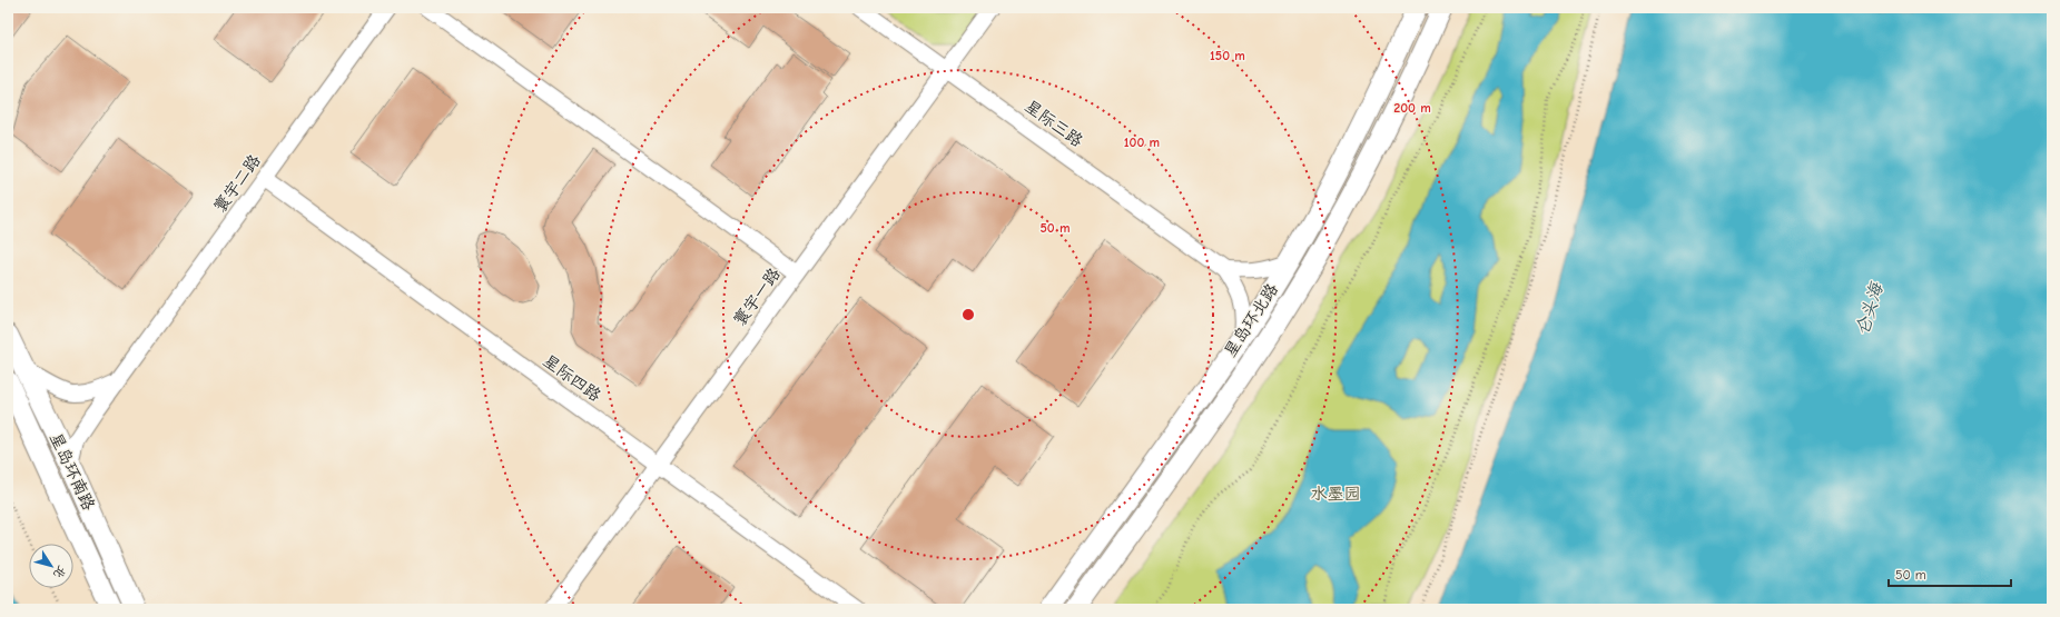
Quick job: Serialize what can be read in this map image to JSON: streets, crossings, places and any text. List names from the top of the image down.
{
  "streets": {
    "main road": ["星岛环北路", "星岛环南路"],
    "street": [
      "星际三路",
      "寰宇二路",
      "寰宇一路",
      "星际四路"
    ]
  },
  "crossings": [
    ["星际三路", "寰宇一路"],
    ["星际三路", "星岛环北路"],
    ["寰宇二路", "星际四路"],
    ["寰宇二路", "星岛环南路"],
    ["寰宇一路", "星际四路"]
  ],
  "water": ["仑头海"],
  "parks": ["水墨园"],
  "scale_bar": "50 m",
  "north": "bottom right",
  "rings": [
    "150 m",
    "200 m",
    "100 m",
    "50 m"
  ]
}
